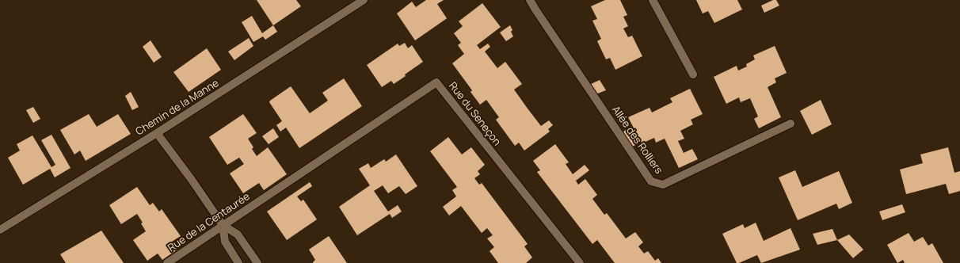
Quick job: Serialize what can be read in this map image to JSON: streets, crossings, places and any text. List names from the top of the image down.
{
  "streets": {
    "street": [
      "Chemin de la Manne",
      "Rue du Seneçon",
      "Allée des Rolliers",
      "Rue de la Centaurée"
    ]
  },
  "crossings": [
    ["Rue du Seneçon", "Rue de la Centaurée"]
  ]
}
